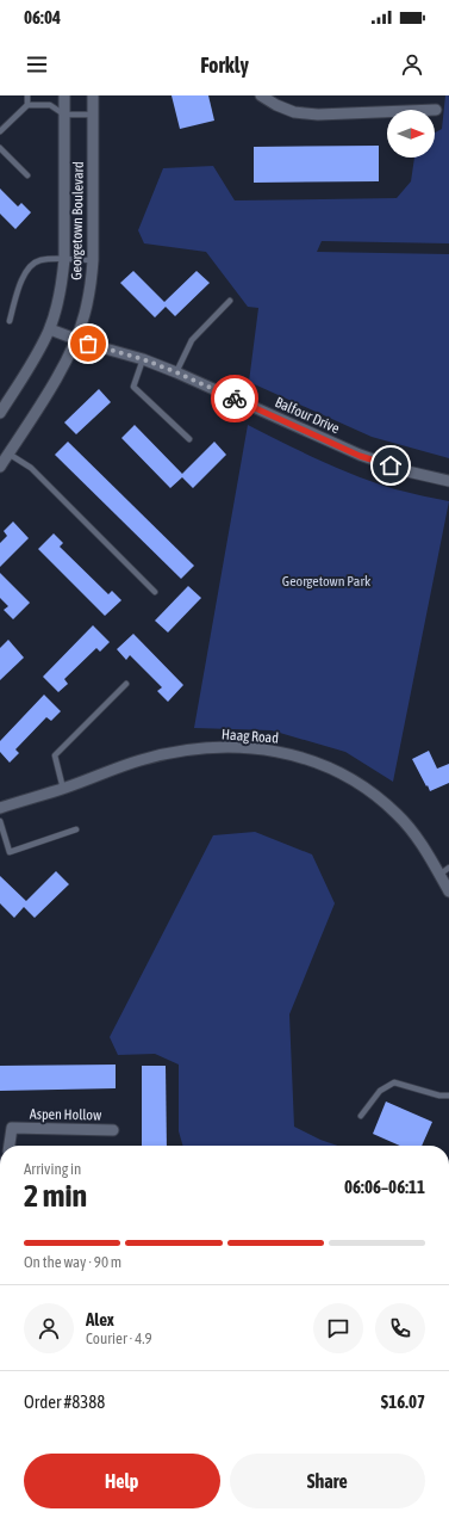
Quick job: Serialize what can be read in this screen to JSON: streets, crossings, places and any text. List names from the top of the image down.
{
  "streets": {
    "street": [
      "Georgetown Boulevard",
      "Balfour Drive",
      "Haag Road",
      "Aspen Hollow"
    ]
  },
  "crossings": [
    ["Georgetown Boulevard", "Balfour Drive"]
  ],
  "parks": ["Georgetown Park"],
  "north": "right",
  "page": {
    "status": "06:04",
    "header": "Forkly",
    "heading": ["2 min", "Arriving in", "06:06–06:11"],
    "panel": [
      "Alex",
      "Courier · 4.9",
      "Order #8388",
      "$16.07"
    ],
    "bar": "On the way · 90 m",
    "buttons": ["Help", "Share"]
  }
}
